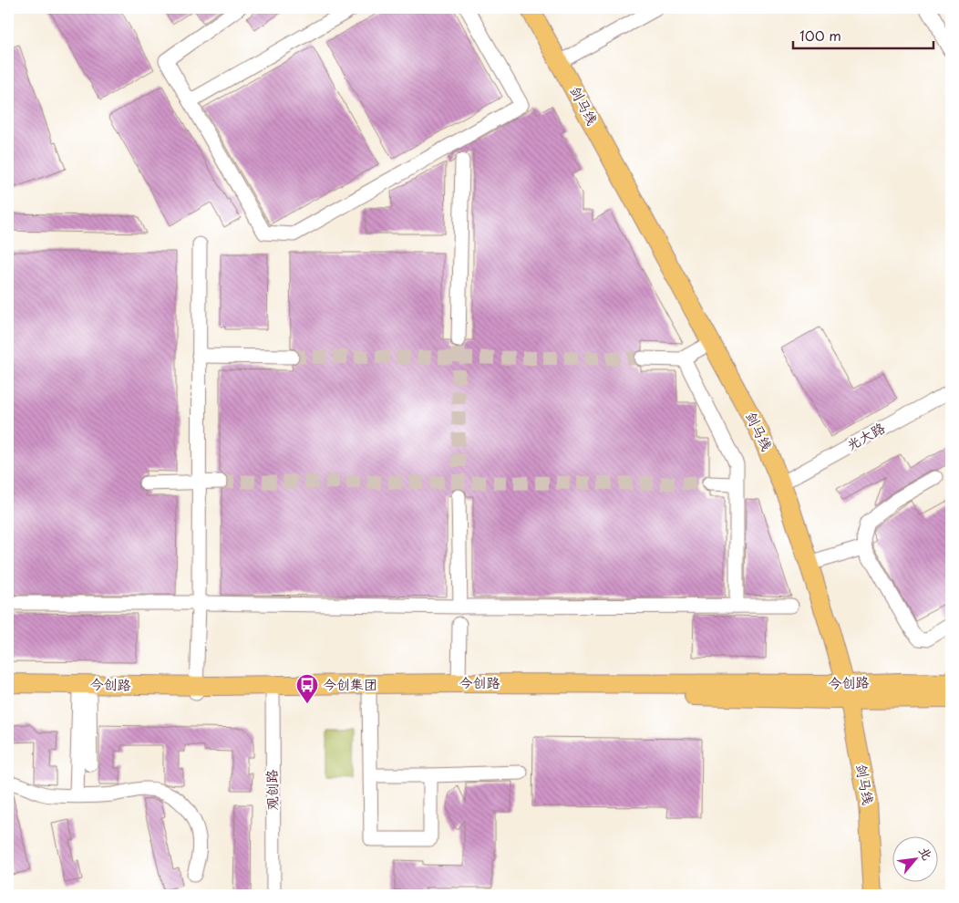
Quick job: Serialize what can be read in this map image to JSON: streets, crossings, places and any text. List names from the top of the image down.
{
  "streets": {
    "main road": ["剑马线", "今创路"],
    "street": ["光大路", "观创路"]
  },
  "crossings": [
    ["剑马线", "光大路"],
    ["剑马线", "今创路"],
    ["今创路", "观创路"]
  ],
  "places": {
    "bus stop": ["今创集团"]
  },
  "scale_bar": "100 m",
  "north": "top right"
}
